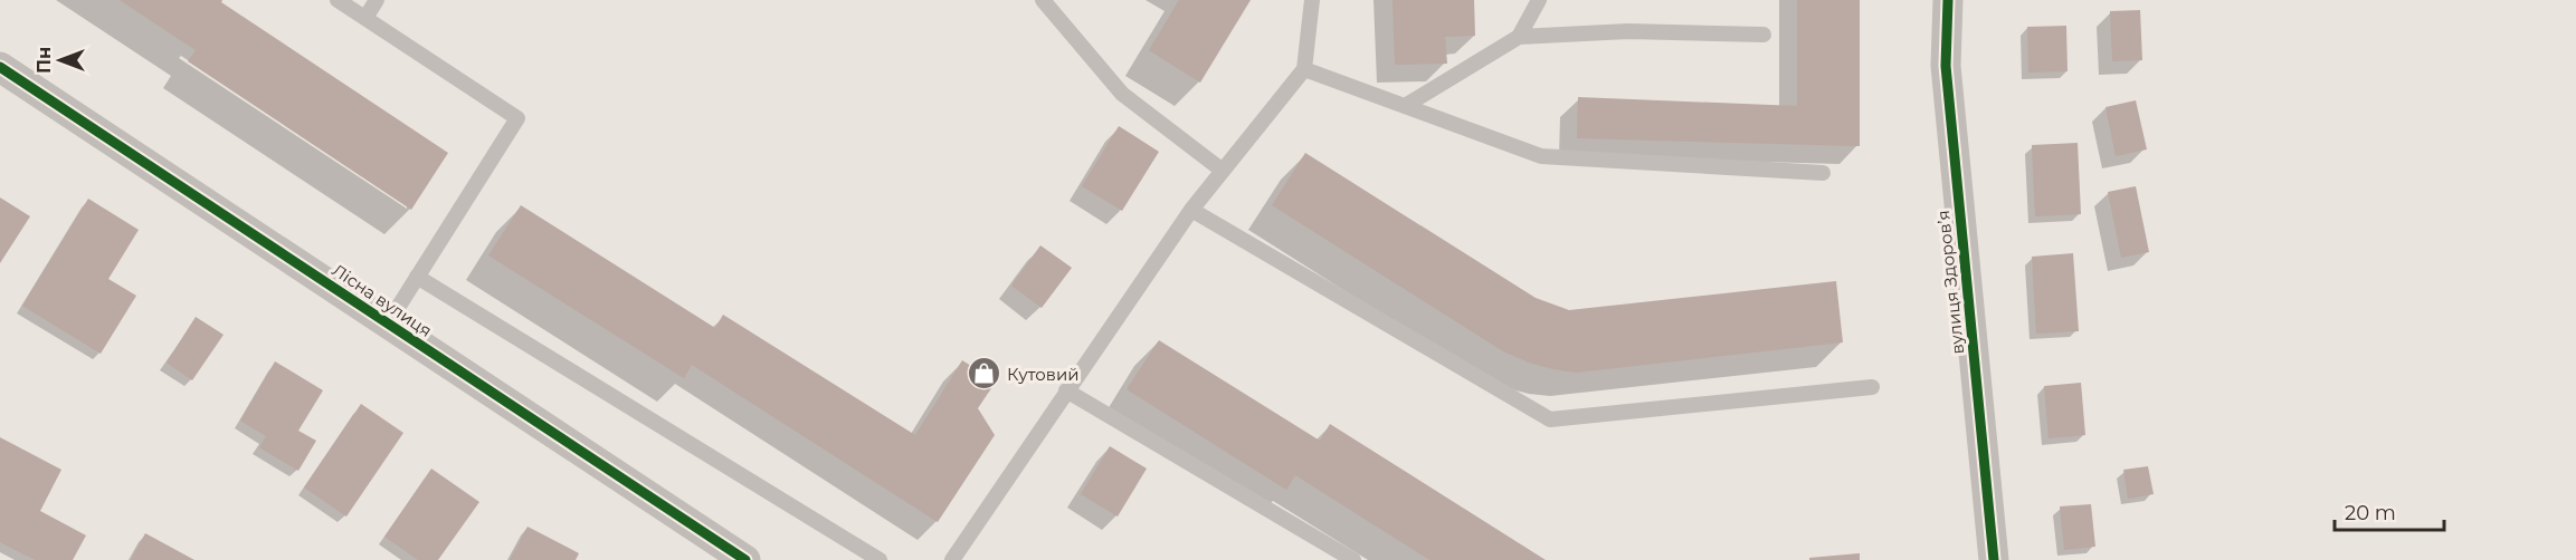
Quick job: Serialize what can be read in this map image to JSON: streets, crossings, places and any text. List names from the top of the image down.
{
  "streets": {
    "street": ["вулиця Здоровʼя", "Лісна вулиця"]
  },
  "places": {
    "shop": ["Кутовий"]
  },
  "scale_bar": "20 m",
  "north": "left"
}
